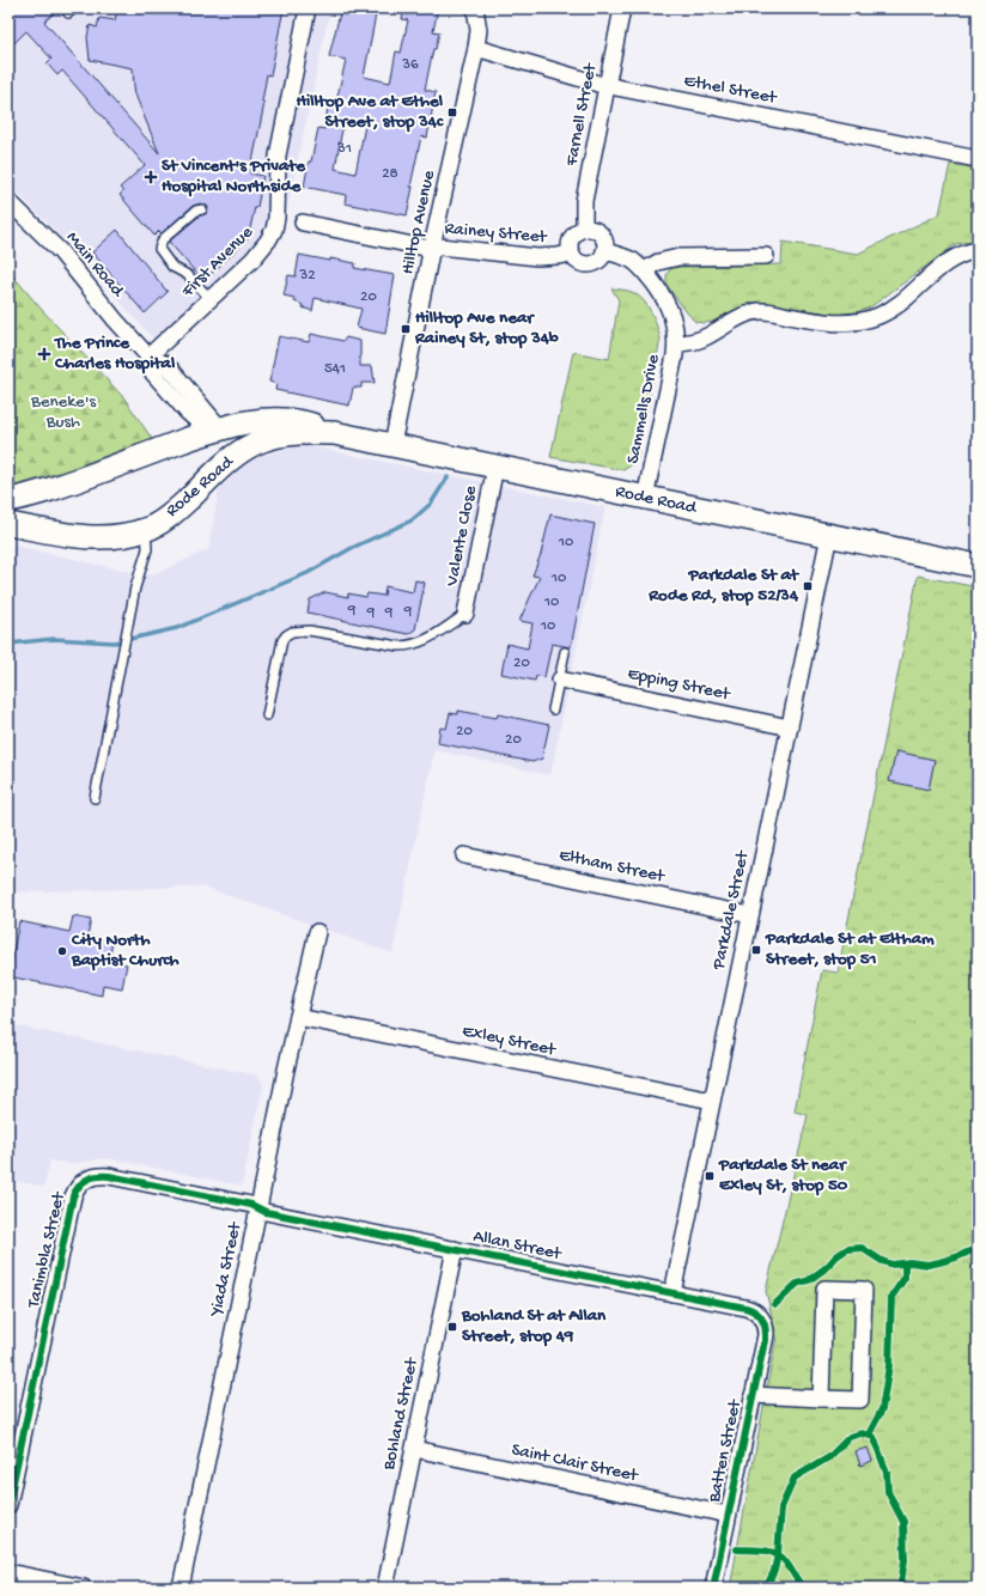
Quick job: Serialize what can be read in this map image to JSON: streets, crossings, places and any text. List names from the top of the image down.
{
  "streets": {
    "main road": ["Rode Road"],
    "street": [
      "Ethel Street",
      "Farnell Street",
      "Hilltop Avenue",
      "Rainey Street",
      "First Avenue",
      "Main Road",
      "Sammells Drive",
      "Valente Close",
      "Epping Street",
      "Eltham Street",
      "Parkdale Street",
      "Exley Street",
      "Allan Street",
      "Tanimbla Street",
      "Yiada Street",
      "Bohland Street",
      "Batten Street",
      "Saint Clair Street"
    ]
  },
  "crossings": [
    ["Ethel Street", "Farnell Street"],
    ["Ethel Street", "Hilltop Avenue"],
    ["Farnell Street", "Rainey Street"],
    ["Hilltop Avenue", "Rainey Street"],
    ["Hilltop Avenue", "Rode Road"],
    ["First Avenue", "Main Road"],
    ["Main Road", "Rode Road"],
    ["Sammells Drive", "Rode Road"],
    ["Rode Road", "Valente Close"],
    ["Rode Road", "Parkdale Street"],
    ["Epping Street", "Parkdale Street"],
    ["Eltham Street", "Parkdale Street"],
    ["Parkdale Street", "Exley Street"],
    ["Parkdale Street", "Allan Street"],
    ["Exley Street", "Yiada Street"],
    ["Allan Street", "Tanimbla Street"],
    ["Allan Street", "Yiada Street"],
    ["Allan Street", "Bohland Street"],
    ["Allan Street", "Batten Street"],
    ["Tanimbla Street", "Yiada Street"],
    ["Bohland Street", "Saint Clair Street"],
    ["Batten Street", "Saint Clair Street"]
  ],
  "parks": ["Beneke's Bush"],
  "places": {
    "transit": [
      "Hilltop Ave at Ethel Street, stop 34c",
      "Hilltop Ave near Rainey St, stop 34b",
      "Parkdale St at Rode Rd, stop 52/34",
      "Parkdale St at Eltham Street, stop 51",
      "Parkdale St near Exley St, stop 50",
      "Bohland St at Allan Street, stop 49"
    ],
    "health": ["St Vincent's Private Hospital Northside", "The Prince Charles Hospital"],
    "other": ["City North Baptist Church"]
  },
  "house_numbers": [
    "36",
    "31",
    "28",
    "32",
    "20",
    "541",
    "10",
    "10",
    "10",
    "9",
    "9",
    "9",
    "9",
    "10",
    "20",
    "20",
    "20"
  ]
}
